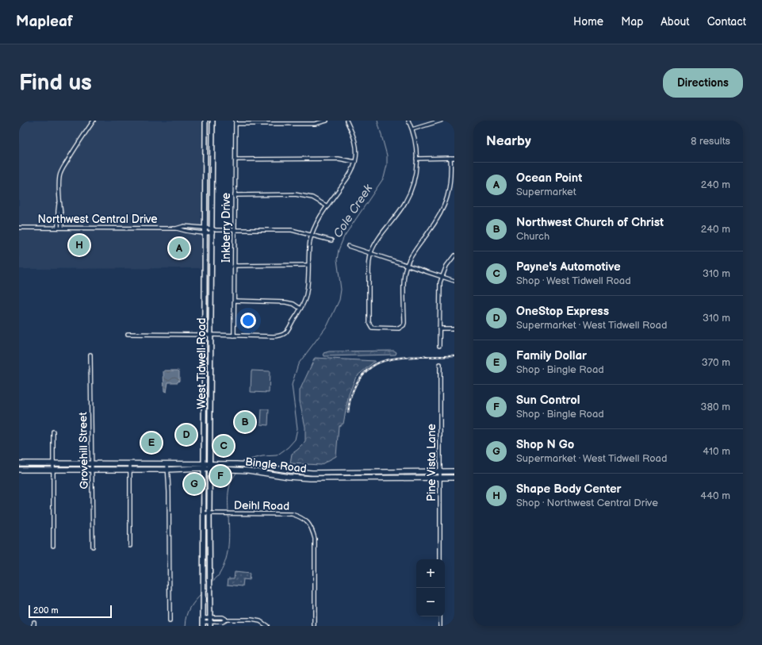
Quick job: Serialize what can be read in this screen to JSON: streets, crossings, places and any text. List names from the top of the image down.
{
  "streets": {
    "main road": ["West Tidwell Road", "Bingle Road"],
    "street": [
      "Northwest Central Drive",
      "Inkberry Drive",
      "Grovehill Street",
      "Pine Vista Lane",
      "Deihl Road"
    ]
  },
  "crossings": [
    ["Northwest Central Drive", "Inkberry Drive"],
    ["Northwest Central Drive", "West Tidwell Road"],
    ["West Tidwell Road", "Bingle Road"],
    ["West Tidwell Road", "Deihl Road"],
    ["Grovehill Street", "Bingle Road"],
    ["Pine Vista Lane", "Bingle Road"]
  ],
  "water": ["Cole Creek"],
  "scale_bar": "200 m",
  "page": {
    "header": "Mapleaf",
    "nav": [
      "Home",
      "Map",
      "About",
      "Contact"
    ],
    "buttons": "Directions",
    "title": "Find us",
    "heading": ["Nearby", "8 results"],
    "list": [
      {
        "mark": "A",
        "name": "Ocean Point",
        "note": "Supermarket",
        "value": "240 m"
      },
      {
        "mark": "B",
        "name": "Northwest Church of Christ",
        "note": "Church",
        "value": "240 m"
      },
      {
        "mark": "C",
        "name": "Payne's Automotive",
        "note": "Shop · West Tidwell Road",
        "value": "310 m"
      },
      {
        "mark": "D",
        "name": "OneStop Express",
        "note": "Supermarket · West Tidwell Road",
        "value": "310 m"
      },
      {
        "mark": "E",
        "name": "Family Dollar",
        "note": "Shop · Bingle Road",
        "value": "370 m"
      },
      {
        "mark": "F",
        "name": "Sun Control",
        "note": "Shop · Bingle Road",
        "value": "380 m"
      },
      {
        "mark": "G",
        "name": "Shop N Go",
        "note": "Supermarket · West Tidwell Road",
        "value": "410 m"
      },
      {
        "mark": "H",
        "name": "Shape Body Center",
        "note": "Shop · Northwest Central Drive",
        "value": "440 m"
      }
    ],
    "pins": [
      "H",
      "A",
      "B",
      "D",
      "E",
      "C",
      "F",
      "G"
    ],
    "map_buttons": ["+", "−"],
    "scale": "200 m"
  }
}
